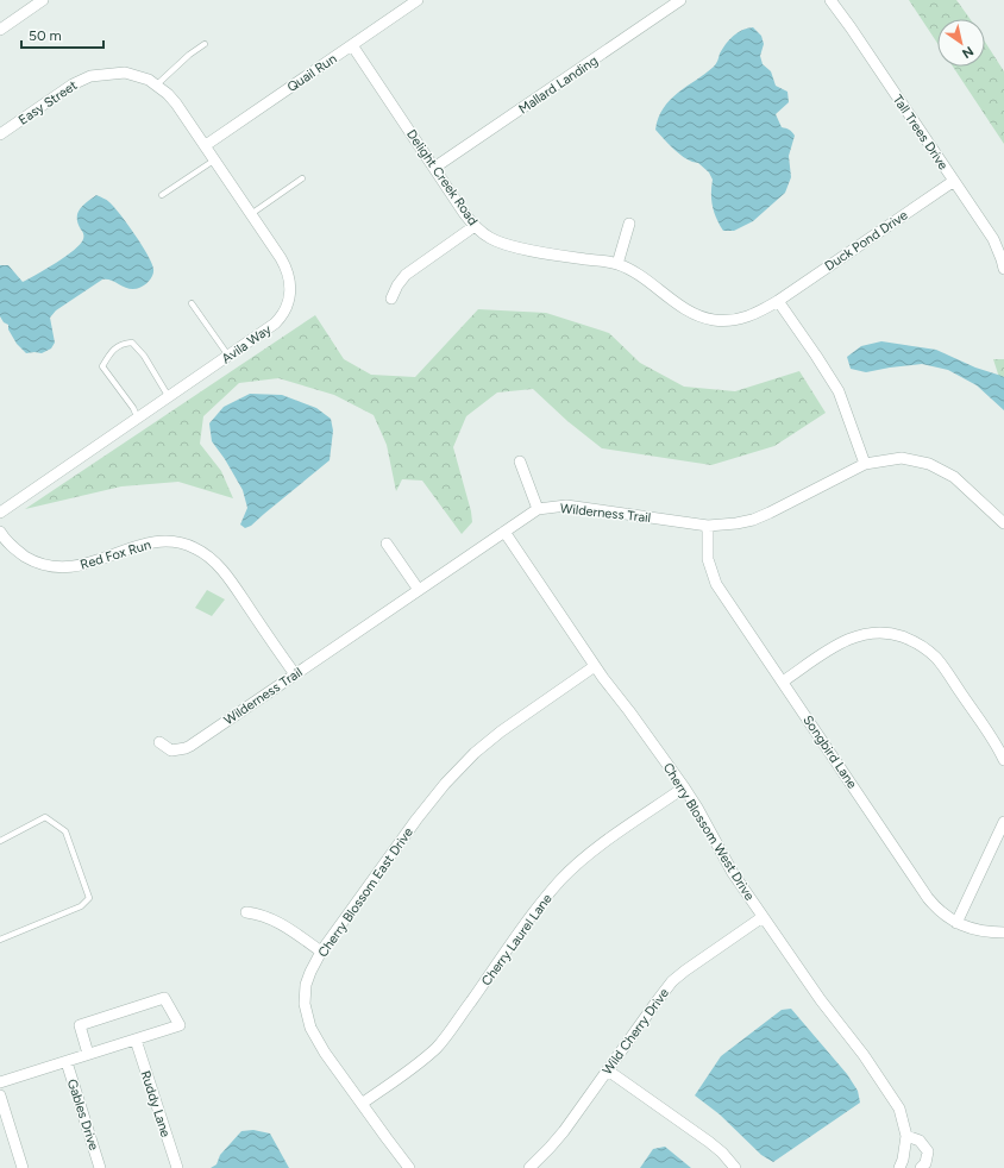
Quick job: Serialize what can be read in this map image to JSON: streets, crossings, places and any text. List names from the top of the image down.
{
  "streets": {
    "street": [
      "Quail Run",
      "Mallard Landing",
      "Easy Street",
      "Tall Trees Drive",
      "Delight Creek Road",
      "Duck Pond Drive",
      "Avila Way",
      "Wilderness Trail",
      "Red Fox Run",
      "Songbird Lane",
      "Cherry Blossom West Drive",
      "Cherry Blossom East Drive",
      "Cherry Laurel Lane",
      "Wild Cherry Drive",
      "Ruddy Lane",
      "Gables Drive"
    ]
  },
  "crossings": [
    ["Quail Run", "Delight Creek Road"],
    ["Quail Run", "Avila Way"],
    ["Mallard Landing", "Delight Creek Road"],
    ["Easy Street", "Avila Way"],
    ["Tall Trees Drive", "Duck Pond Drive"],
    ["Delight Creek Road", "Duck Pond Drive"],
    ["Wilderness Trail", "Red Fox Run"],
    ["Wilderness Trail", "Songbird Lane"],
    ["Wilderness Trail", "Cherry Blossom West Drive"],
    ["Cherry Blossom West Drive", "Cherry Blossom East Drive"],
    ["Cherry Blossom West Drive", "Cherry Laurel Lane"],
    ["Cherry Blossom West Drive", "Wild Cherry Drive"],
    ["Cherry Blossom East Drive", "Cherry Laurel Lane"]
  ],
  "scale_bar": "50 m",
  "north": "bottom right"
}
